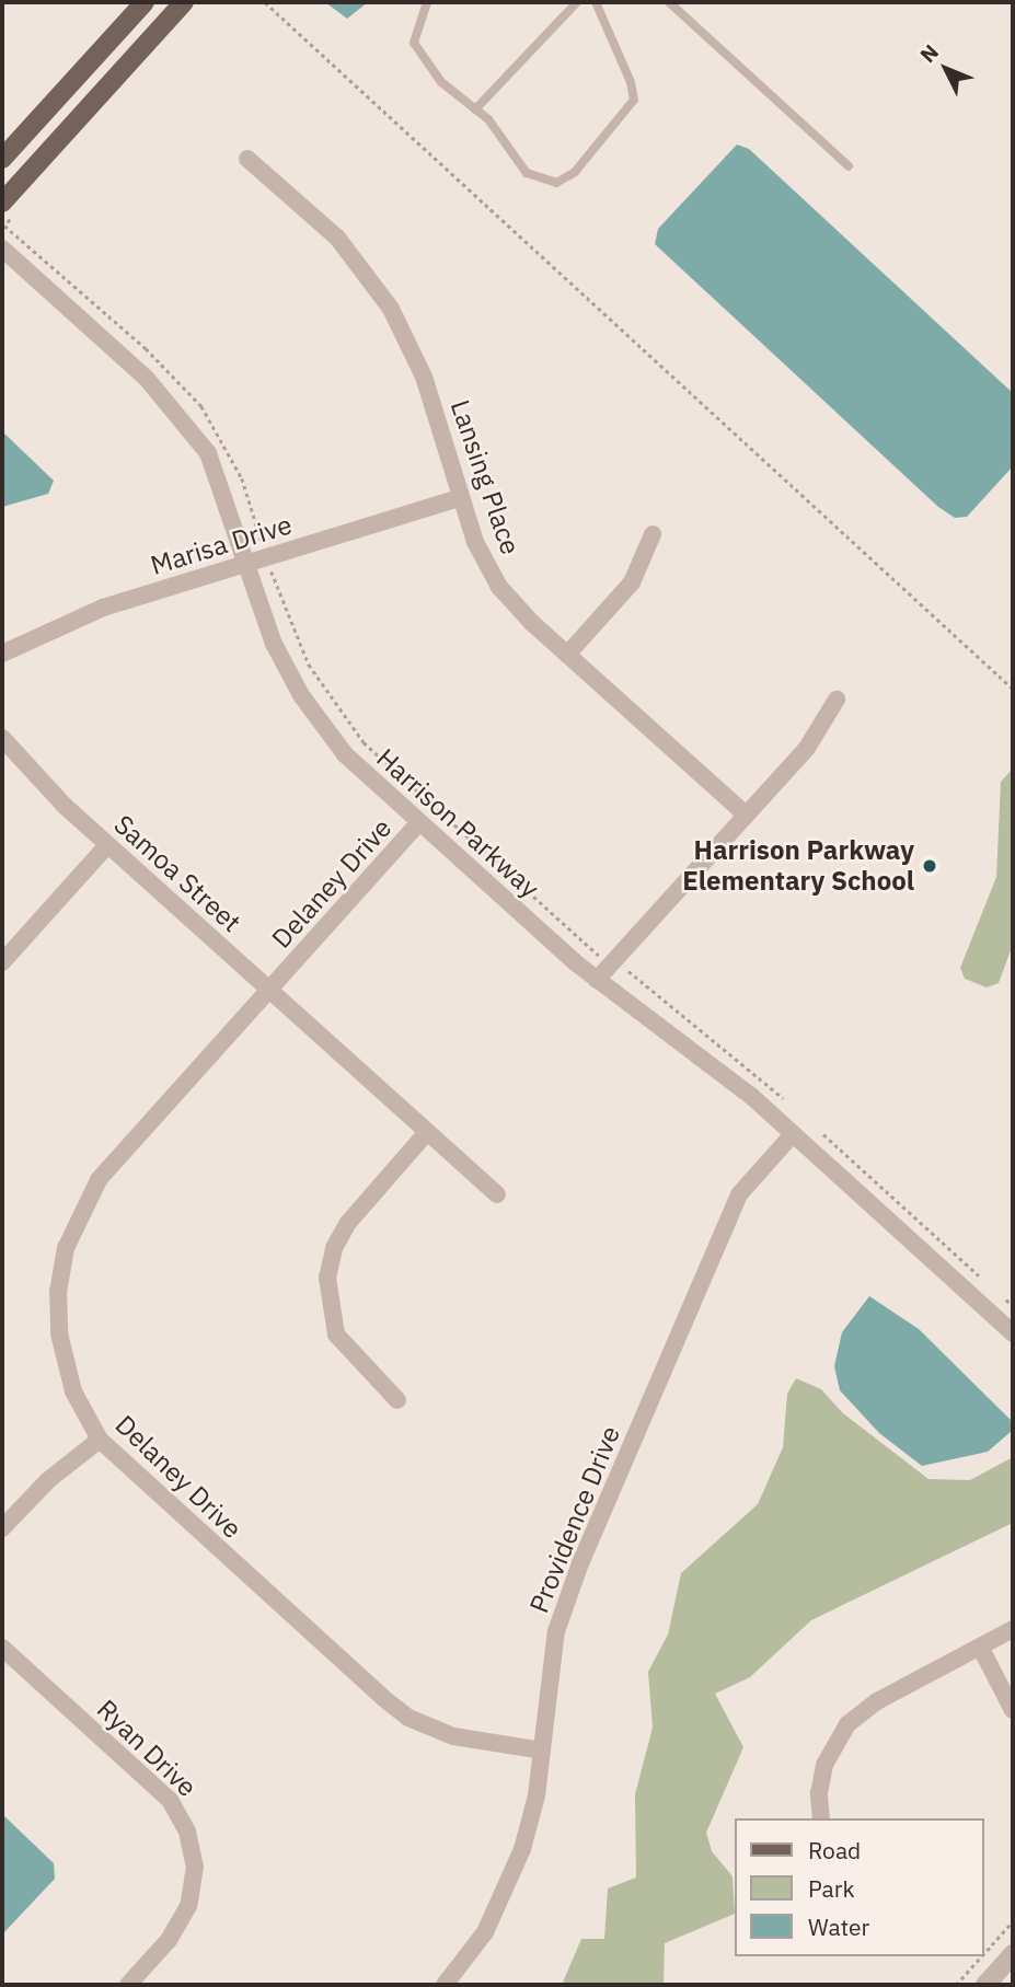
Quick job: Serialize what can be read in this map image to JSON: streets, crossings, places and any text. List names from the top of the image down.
{
  "streets": {
    "street": [
      "Lansing Place",
      "Marisa Drive",
      "Harrison Parkway",
      "Samoa Street",
      "Delaney Drive",
      "Providence Drive",
      "Ryan Drive"
    ]
  },
  "crossings": [
    ["Lansing Place", "Marisa Drive"],
    ["Marisa Drive", "Harrison Parkway"],
    ["Harrison Parkway", "Delaney Drive"],
    ["Harrison Parkway", "Providence Drive"],
    ["Samoa Street", "Delaney Drive"],
    ["Delaney Drive", "Providence Drive"]
  ],
  "places": ["Harrison Parkway Elementary School"],
  "legend": ["Road", "Park", "Water"],
  "north": "top left"
}
